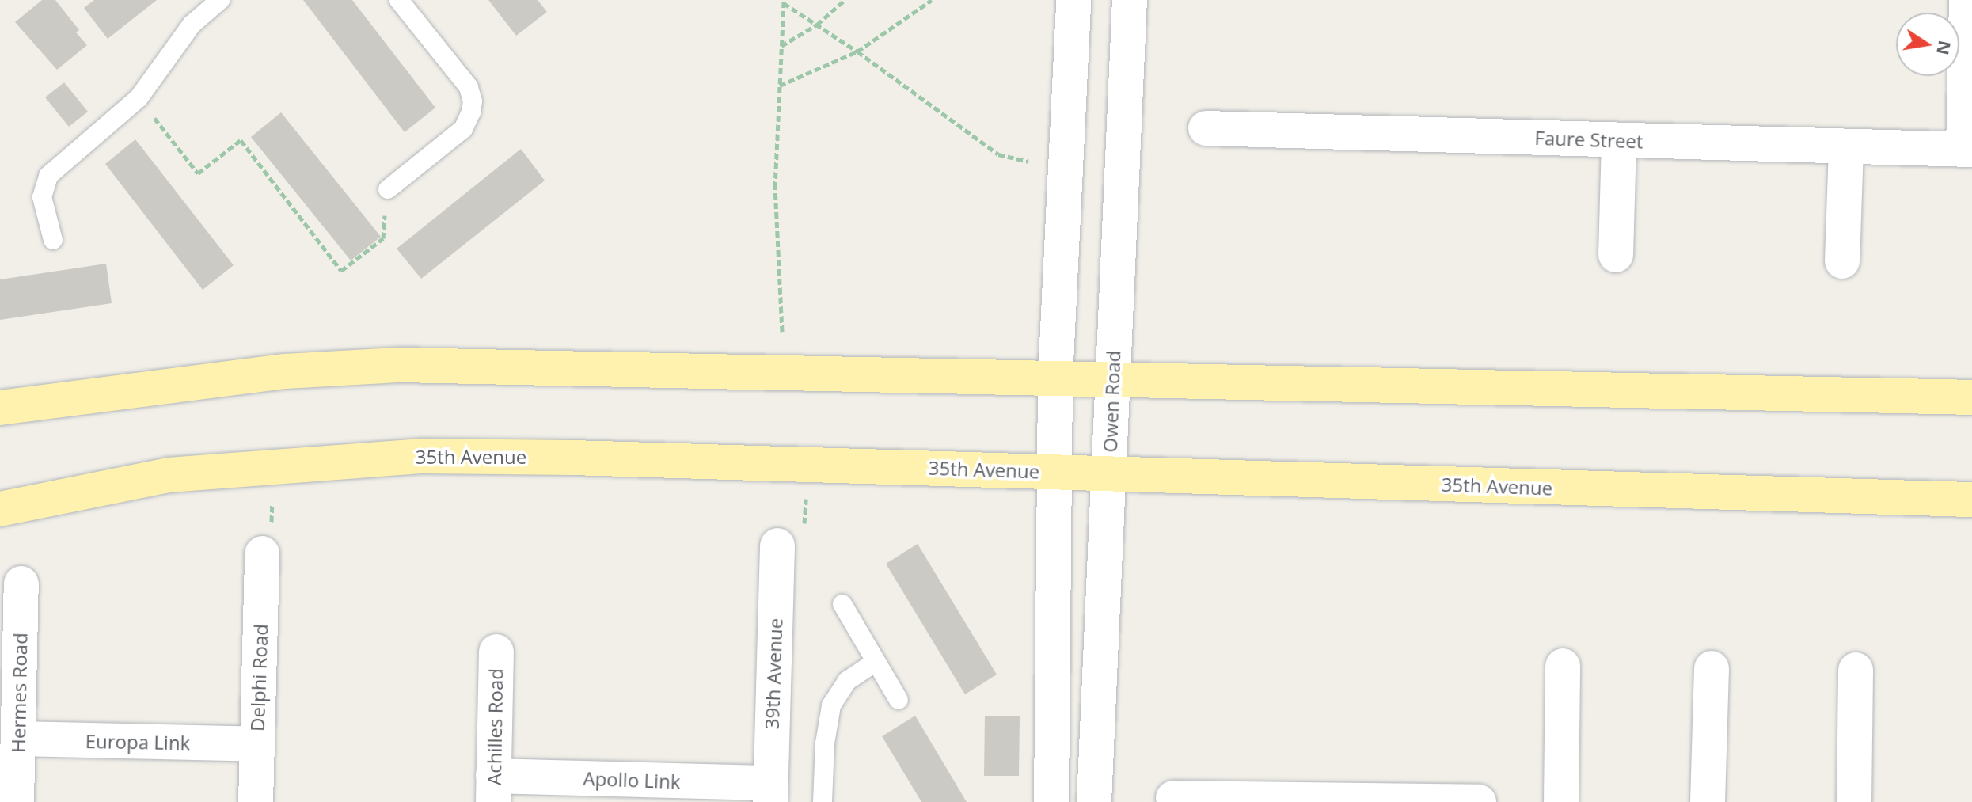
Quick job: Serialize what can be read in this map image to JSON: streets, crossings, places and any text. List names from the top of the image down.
{
  "streets": {
    "main road": ["35th Avenue"],
    "street": [
      "Faure Street",
      "Owen Road",
      "39th Avenue",
      "Delphi Road",
      "Hermes Road",
      "Achilles Road",
      "Europa Link",
      "Apollo Link"
    ]
  },
  "crossings": [
    ["Owen Road", "35th Avenue"],
    ["39th Avenue", "Apollo Link"],
    ["Delphi Road", "Europa Link"],
    ["Hermes Road", "Europa Link"],
    ["Achilles Road", "Apollo Link"]
  ],
  "north": "right"
}
